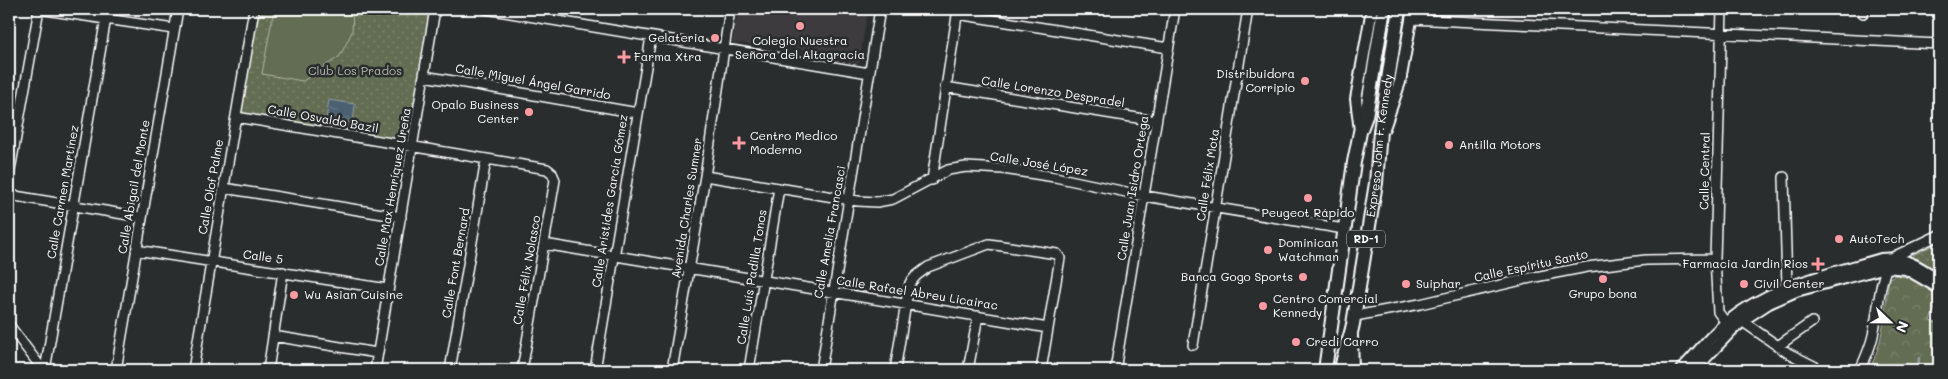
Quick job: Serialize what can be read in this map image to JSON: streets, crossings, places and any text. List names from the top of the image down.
{
  "streets": {
    "highway": ["Expreso John F. Kennedy", "RD-1"],
    "street": [
      "Calle Miguel Ángel Garrido",
      "Calle Lorenzo Despradel",
      "Calle Osvaldo Bazil",
      "Calle José López",
      "Calle Central",
      "Calle Félix Mota",
      "Calle Abigail del Monte",
      "Calle Olof Palme",
      "Calle Max Henríquez Ureña",
      "Calle Juan Isidro Ortega",
      "Calle Carmen Martínez",
      "Calle Arístides García Gómez",
      "Avenida Charles Sumner",
      "Calle Amelia Francasci",
      "Calle 5",
      "Calle Font Bernard",
      "Calle Espíritu Santo",
      "Calle Félix Nolasco",
      "Calle Luís Padilla Tonos",
      "Calle Rafael Abreu Licairac"
    ]
  },
  "crossings": [
    ["Calle Miguel Ángel Garrido", "Calle Max Henríquez Ureña"],
    ["Calle Miguel Ángel Garrido", "Calle Arístides García Gómez"],
    ["Calle Lorenzo Despradel", "Calle Juan Isidro Ortega"],
    ["Calle Osvaldo Bazil", "Calle Olof Palme"],
    ["Calle Osvaldo Bazil", "Calle Max Henríquez Ureña"],
    ["Calle Osvaldo Bazil", "Calle Font Bernard"],
    ["Calle Osvaldo Bazil", "Calle Félix Nolasco"],
    ["Expreso John F. Kennedy", "Calle José López"],
    ["Expreso John F. Kennedy", "RD-1"],
    ["Expreso John F. Kennedy", "Calle Espíritu Santo"],
    ["Calle José López", "Calle Félix Mota"],
    ["Calle José López", "Calle Juan Isidro Ortega"],
    ["Calle José López", "Avenida Charles Sumner"],
    ["Calle José López", "Calle Amelia Francasci"],
    ["Calle José López", "Calle Luís Padilla Tonos"],
    ["Calle Central", "Calle Espíritu Santo"],
    ["Calle Abigail del Monte", "Calle 5"],
    ["Calle Olof Palme", "Calle 5"],
    ["Calle Max Henríquez Ureña", "Calle 5"],
    ["Calle Arístides García Gómez", "Calle Rafael Abreu Licairac"],
    ["Avenida Charles Sumner", "Calle Rafael Abreu Licairac"],
    ["Calle Amelia Francasci", "Calle Rafael Abreu Licairac"],
    ["Calle Félix Nolasco", "Calle Rafael Abreu Licairac"],
    ["Calle Luís Padilla Tonos", "Calle Rafael Abreu Licairac"]
  ],
  "parks": ["Club Los Prados"],
  "places": {
    "other": [
      "Colegio Nuestra Señora del Altagracia",
      "Gelateria",
      "Distribuidora Corripio",
      "Opalo Business Center",
      "Antilla Motors",
      "Peugeot Rápido",
      "AutoTech",
      "Dominican Watchman",
      "Banca Gogo Sports",
      "Grupo bona",
      "Suiphar",
      "Civil Center",
      "Wu Asian Cuisine",
      "Centro Comercial Kennedy",
      "Credi Carro"
    ],
    "health": ["Farma Xtra", "Centro Medico Moderno", "Farmacia Jardin Rios"]
  },
  "north": "right"
}
